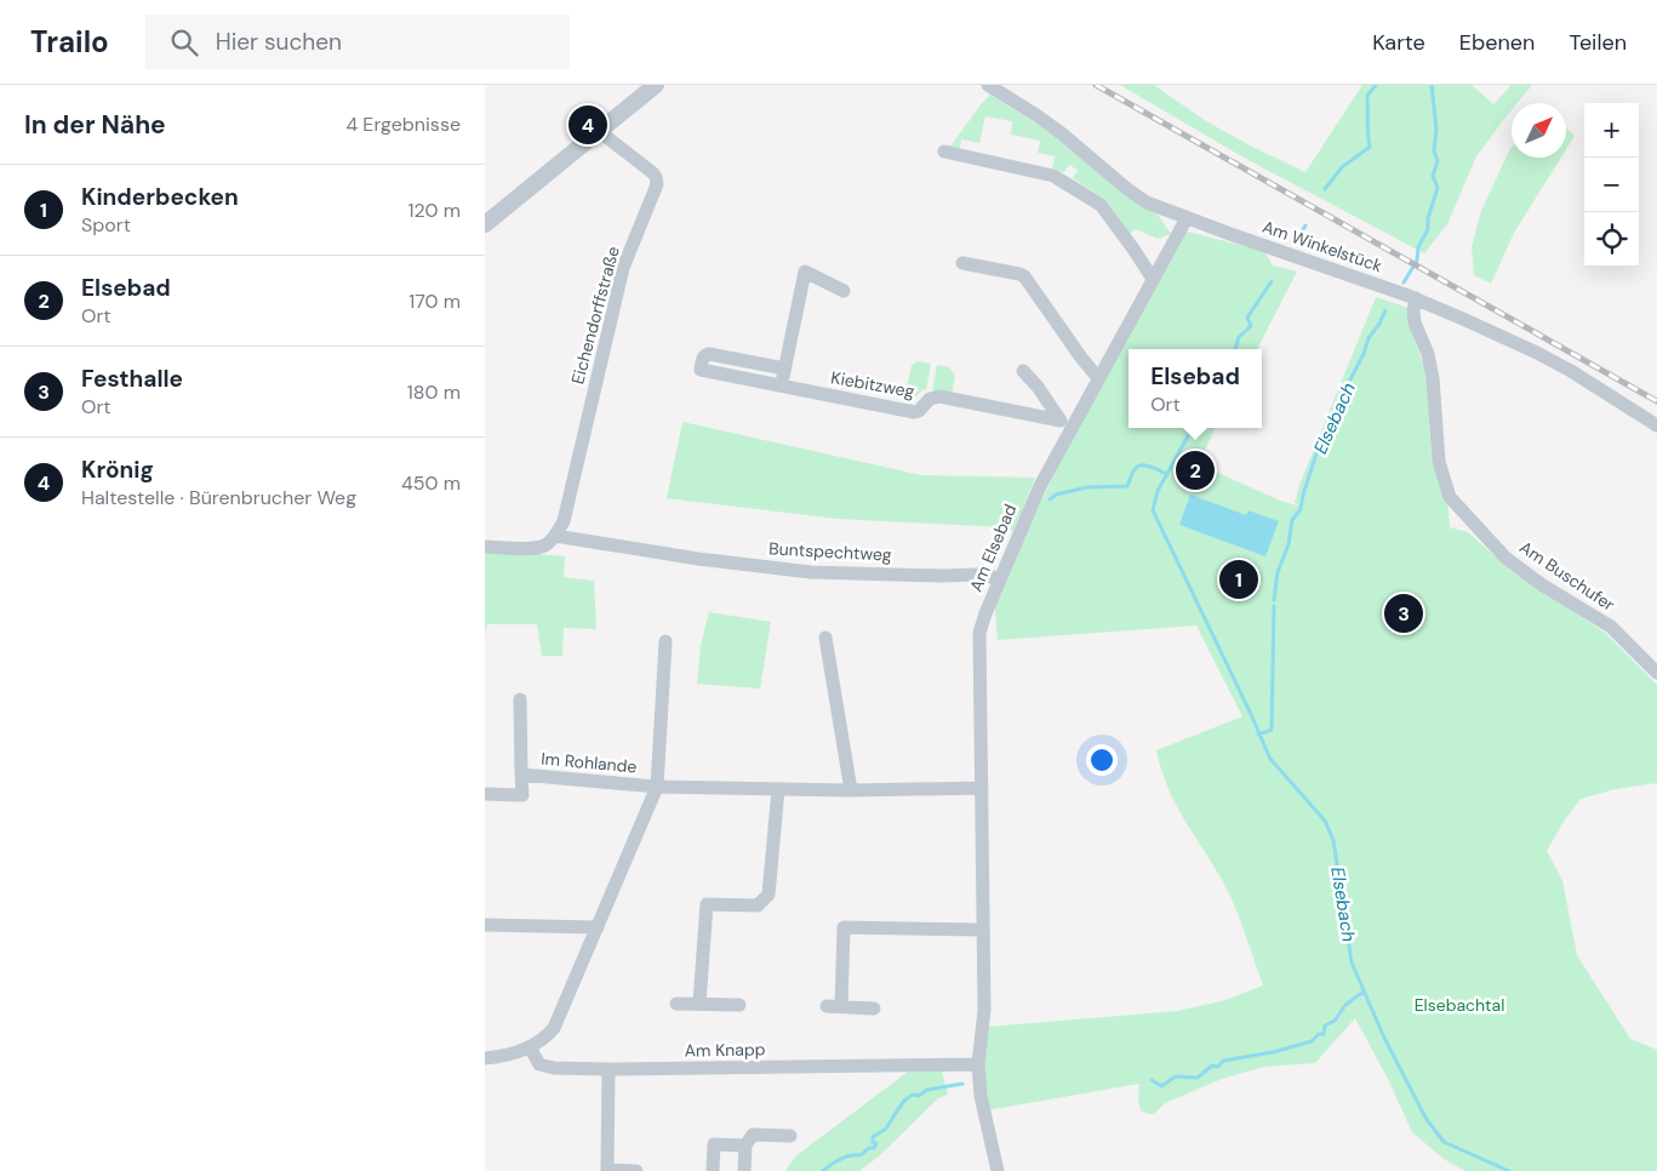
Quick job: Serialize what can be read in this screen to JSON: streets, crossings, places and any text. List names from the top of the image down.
{
  "streets": {
    "street": [
      "Am Winkelstück",
      "Eichendorffstraße",
      "Kiebitzweg",
      "Am Elsebad",
      "Buntspechtweg",
      "Am Buschufer",
      "Im Rohlande",
      "Am Knapp"
    ]
  },
  "crossings": [
    ["Am Winkelstück", "Am Elsebad"],
    ["Am Winkelstück", "Am Buschufer"],
    ["Eichendorffstraße", "Buntspechtweg"],
    ["Kiebitzweg", "Am Elsebad"],
    ["Am Elsebad", "Buntspechtweg"],
    ["Am Elsebad", "Im Rohlande"],
    ["Am Elsebad", "Am Knapp"],
    ["Im Rohlande", "Am Knapp"]
  ],
  "water": ["Elsebach"],
  "parks": ["Elsebachtal"],
  "north": "top right",
  "page": {
    "header": "Trailo",
    "search": "Hier suchen",
    "nav": ["Karte", "Ebenen", "Teilen"],
    "heading": ["In der Nähe", "4 Ergebnisse"],
    "map_buttons": ["+", "−"],
    "pins": [
      "4",
      "2",
      "1",
      "3"
    ],
    "list": [
      {
        "mark": "1",
        "name": "Kinderbecken",
        "note": "Sport",
        "value": "120 m"
      },
      {
        "mark": "2",
        "name": "Elsebad",
        "note": "Ort",
        "value": "170 m"
      },
      {
        "mark": "3",
        "name": "Festhalle",
        "note": "Ort",
        "value": "180 m"
      },
      {
        "mark": "4",
        "name": "Krönig",
        "note": "Haltestelle · Bürenbrucher Weg",
        "value": "450 m"
      }
    ],
    "popup": ["Elsebad", "Ort"]
  }
}
